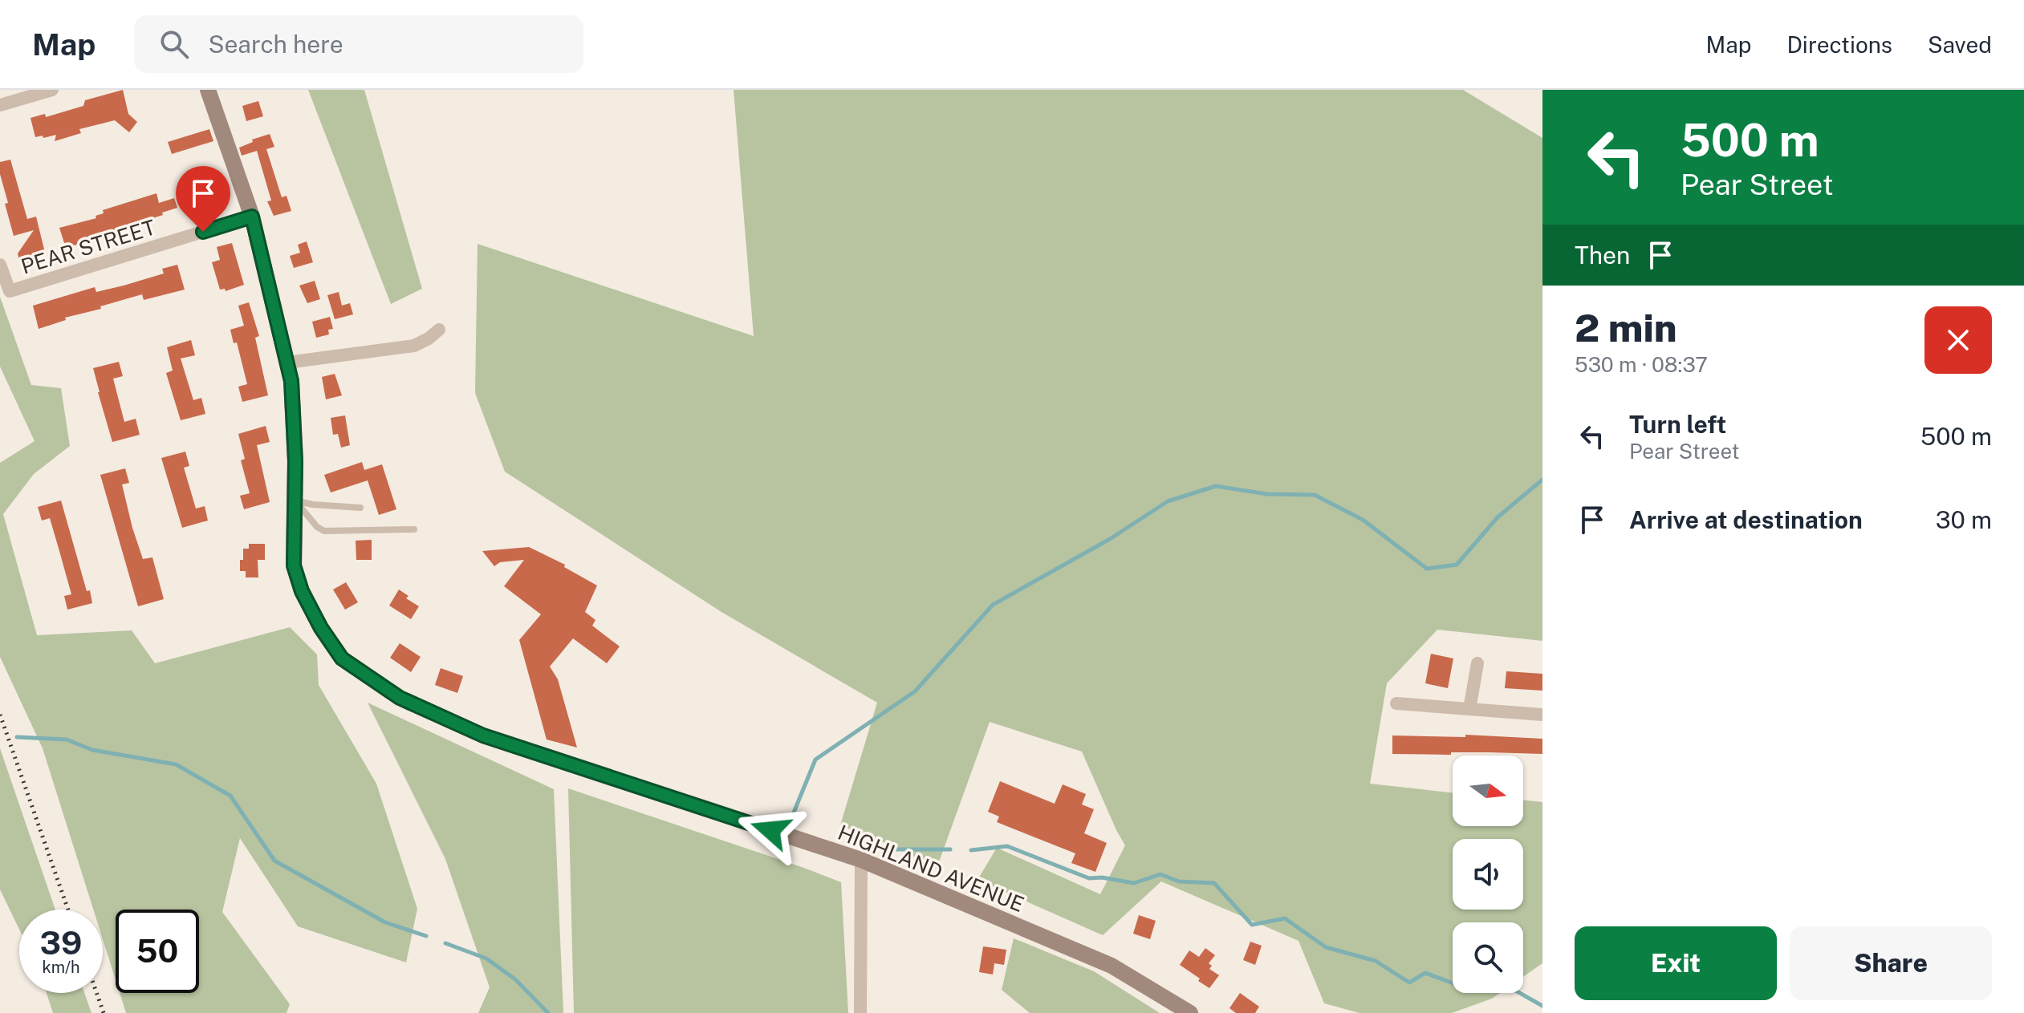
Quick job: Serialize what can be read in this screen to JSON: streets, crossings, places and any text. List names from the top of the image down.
{
  "streets": {
    "main road": ["HIGHLAND AVENUE"],
    "street": ["PEAR STREET"]
  },
  "crossings": [
    ["PEAR STREET", "HIGHLAND AVENUE"]
  ],
  "north": "right",
  "page": {
    "header": "Map",
    "search": "Search here",
    "nav": ["Map", "Directions", "Saved"],
    "turn": ["500 m", "Pear Street"],
    "then": "Then",
    "heading": ["2 min", "530 m · 08:37"],
    "list": [
      {
        "name": "Turn left",
        "note": "Pear Street",
        "value": "500 m"
      },
      {
        "name": "Arrive at destination",
        "value": "30 m"
      }
    ],
    "speed": "39 km/h",
    "limit": "50",
    "buttons": ["Exit", "Share"]
  }
}
